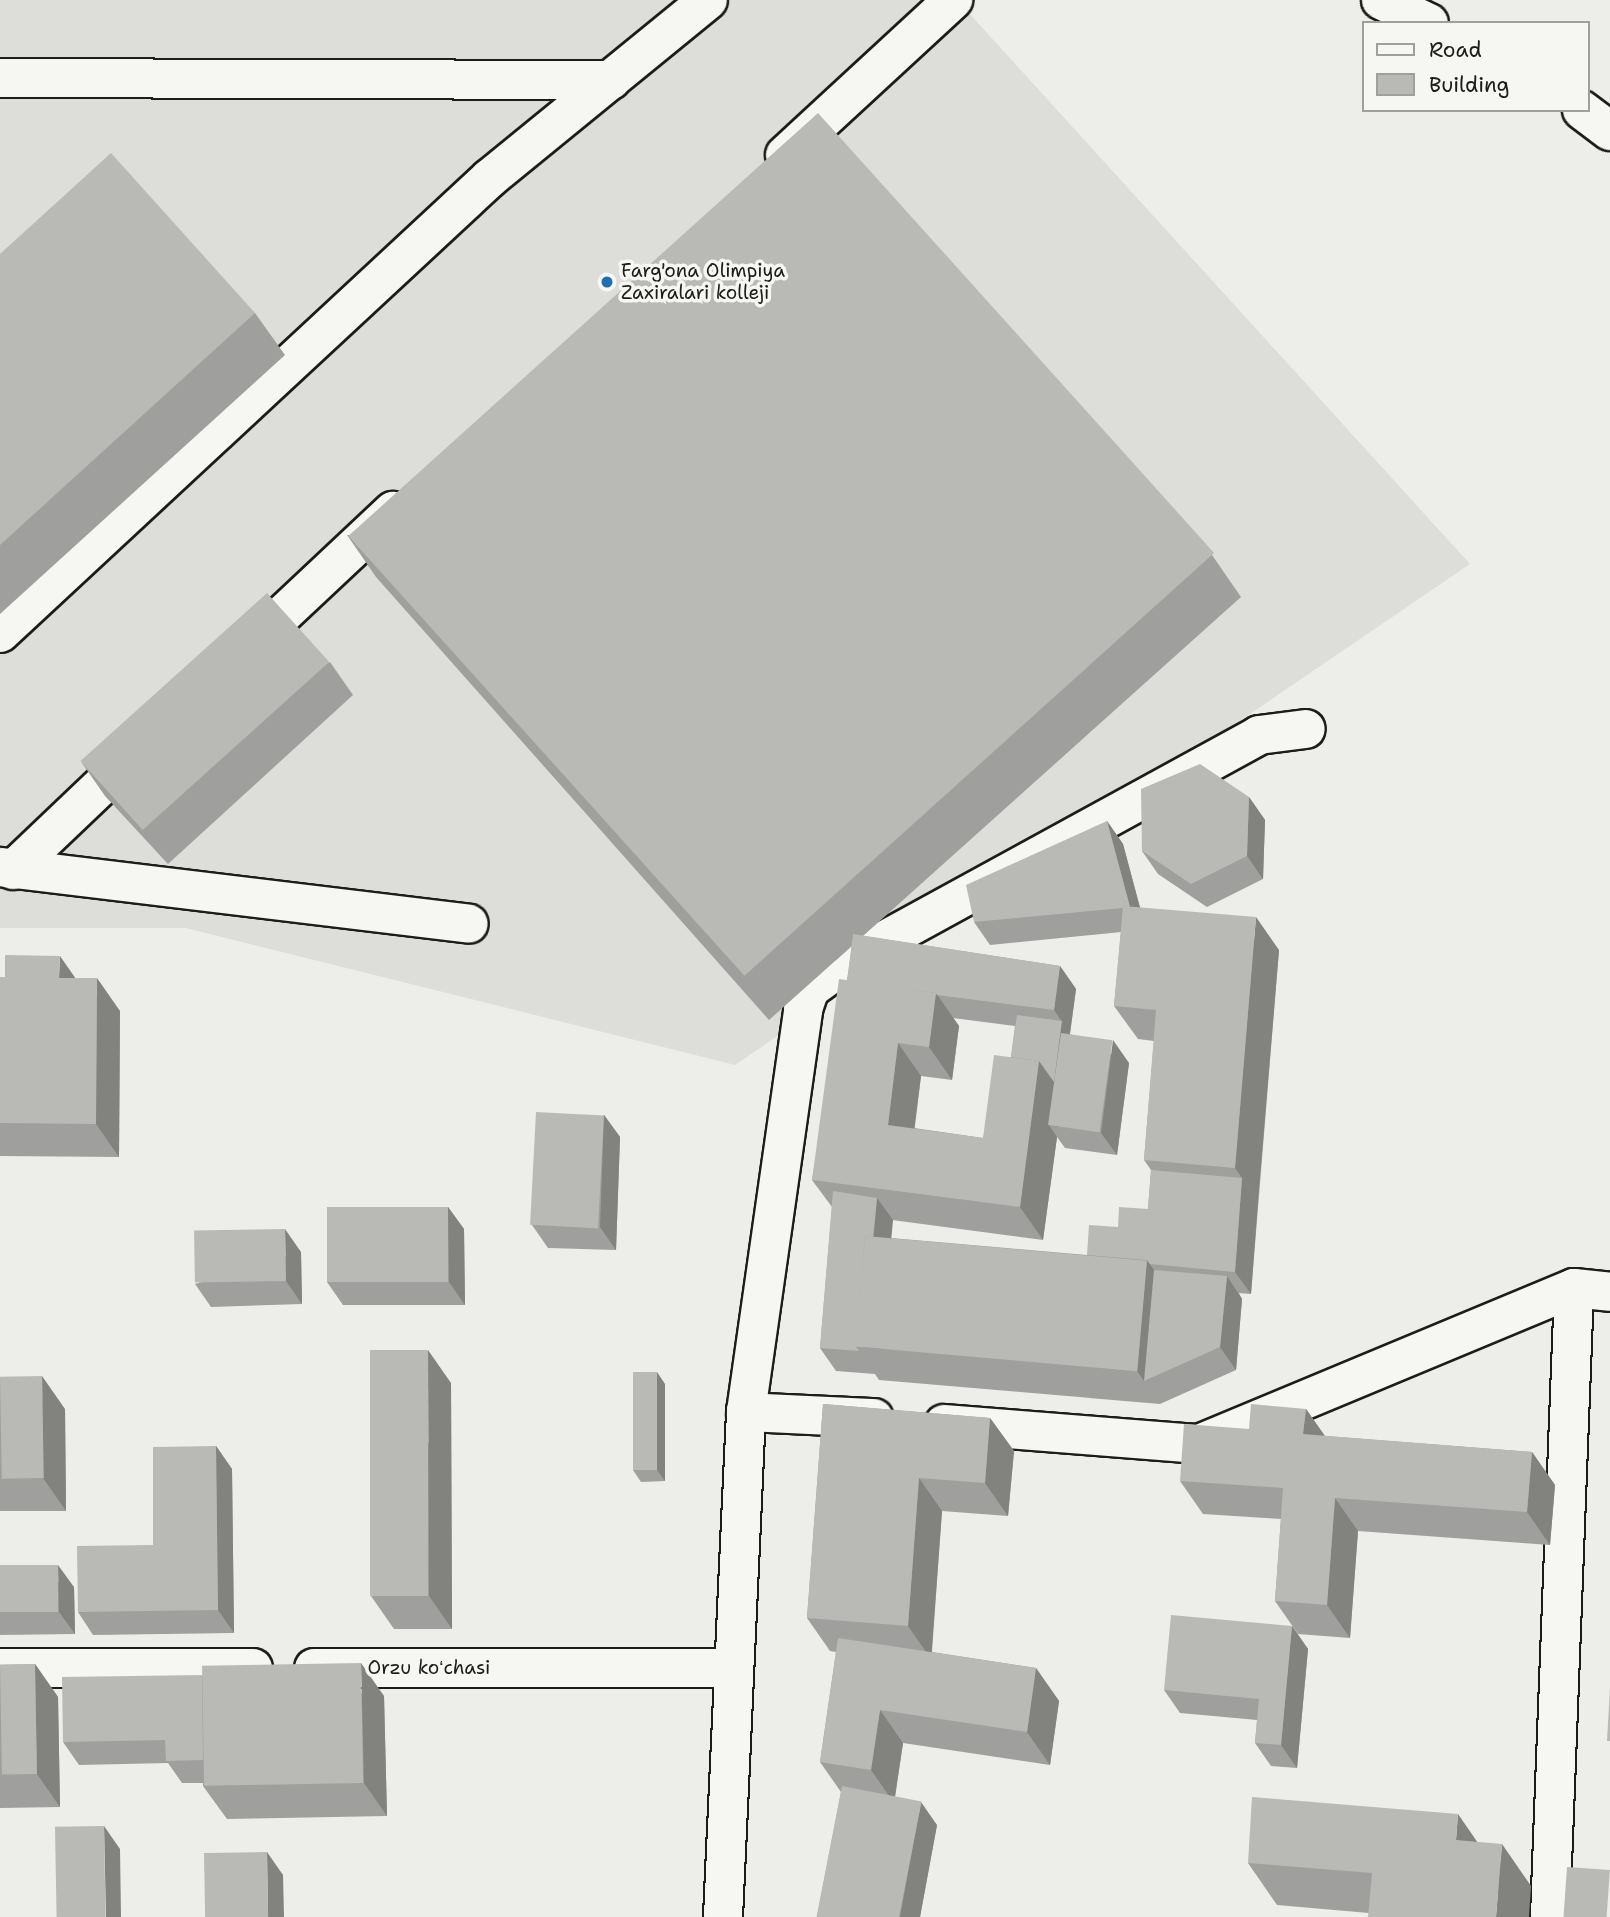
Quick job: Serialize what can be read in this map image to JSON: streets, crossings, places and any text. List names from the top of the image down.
{
  "streets": {
    "main road": ["Orzu koʻchasi"]
  },
  "places": ["Farg'ona Olimpiya Zaxiralari kolleji"],
  "legend": ["Road", "Building"]
}
